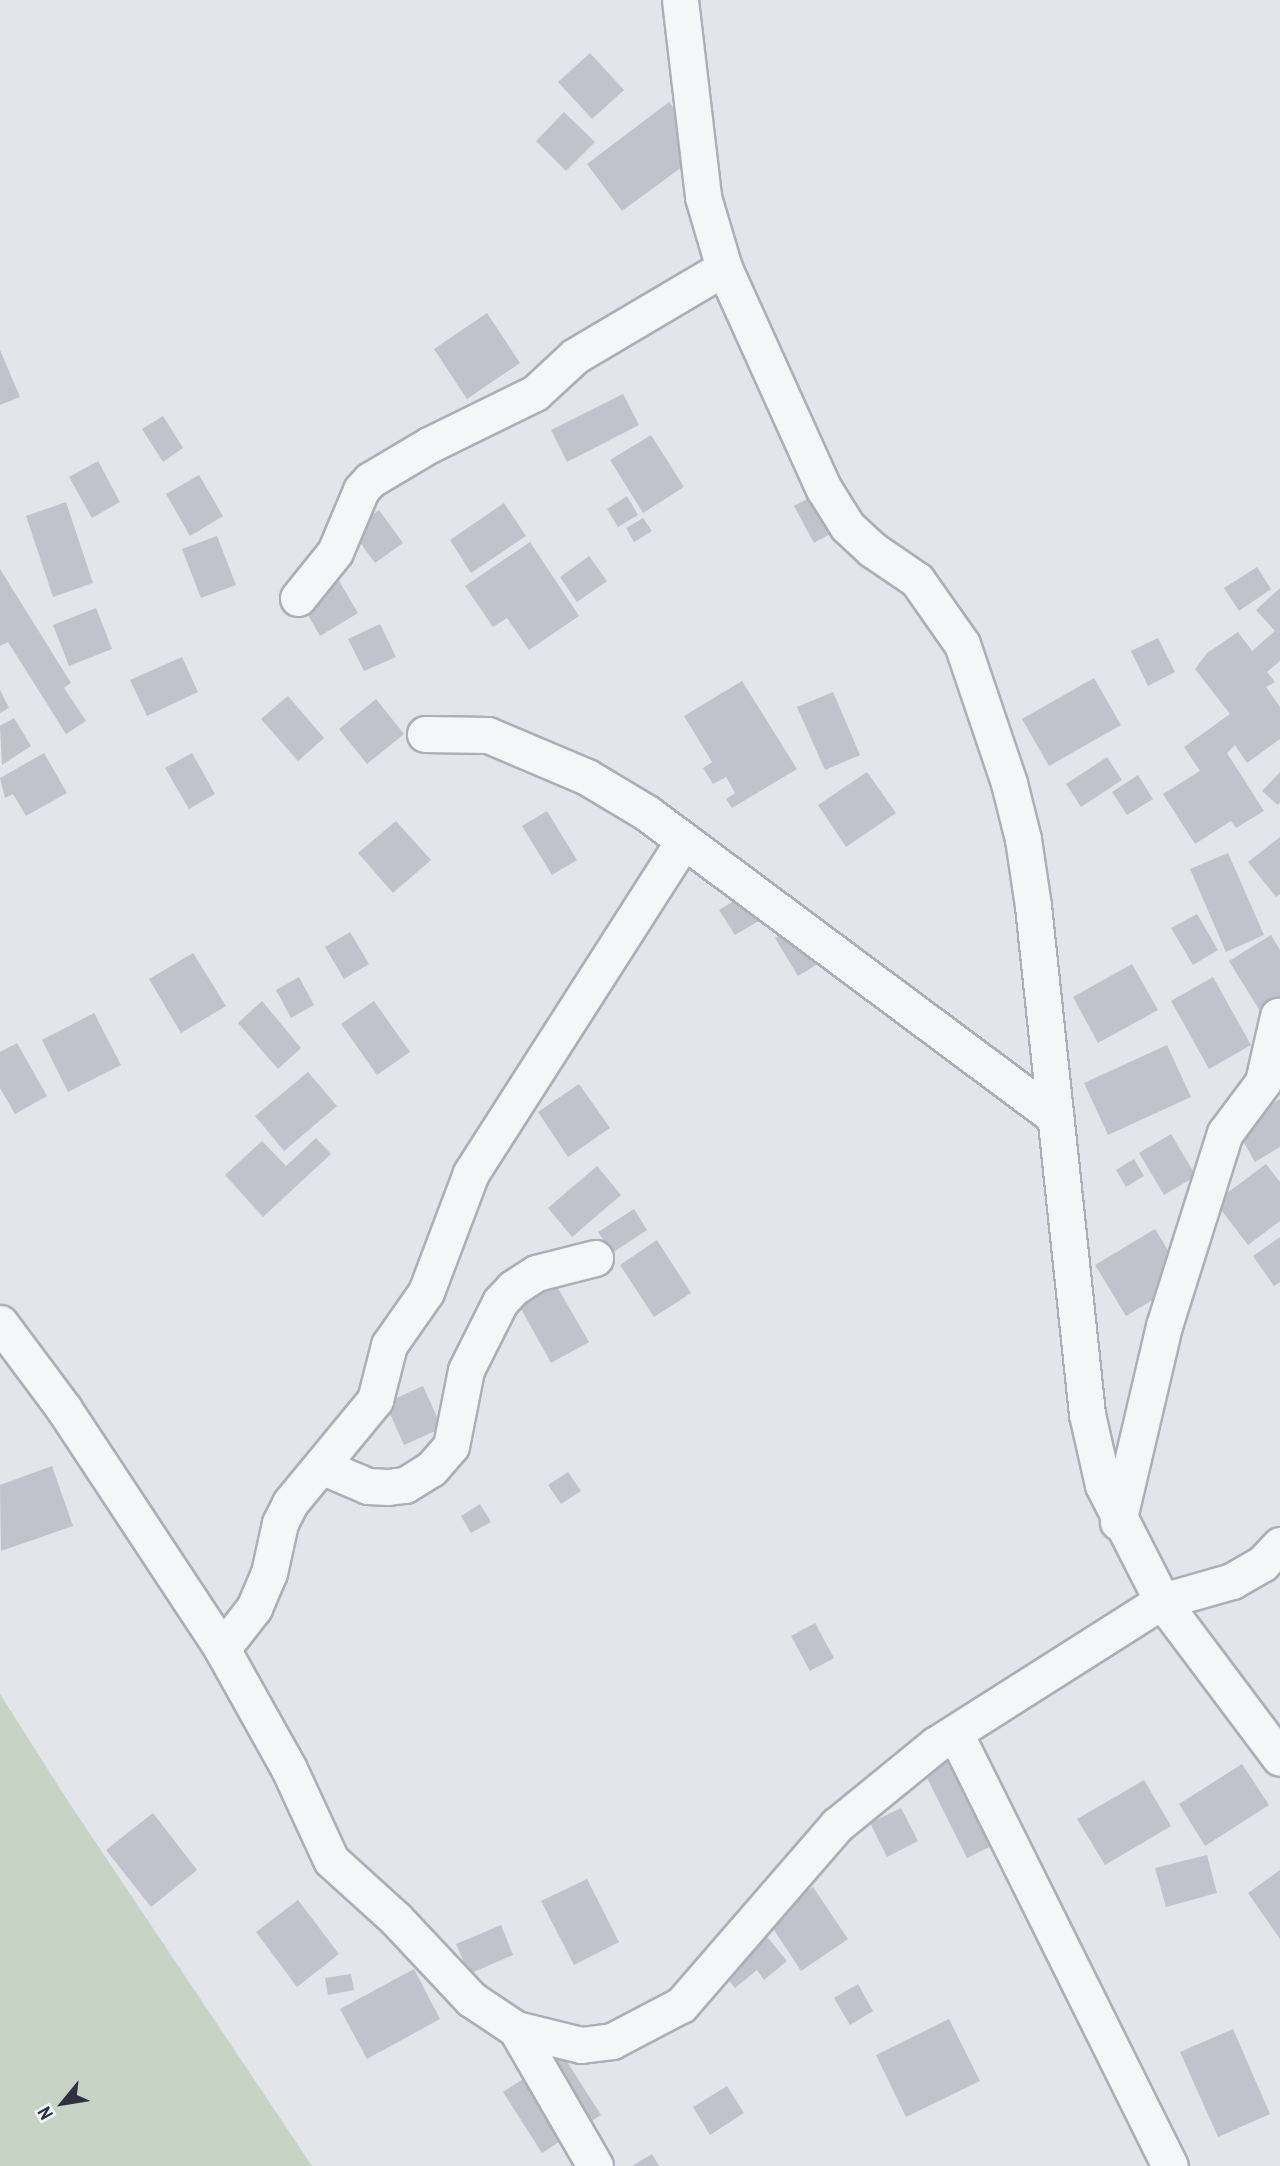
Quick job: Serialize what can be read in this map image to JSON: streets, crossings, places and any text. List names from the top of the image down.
{
  "north": "bottom left"
}
